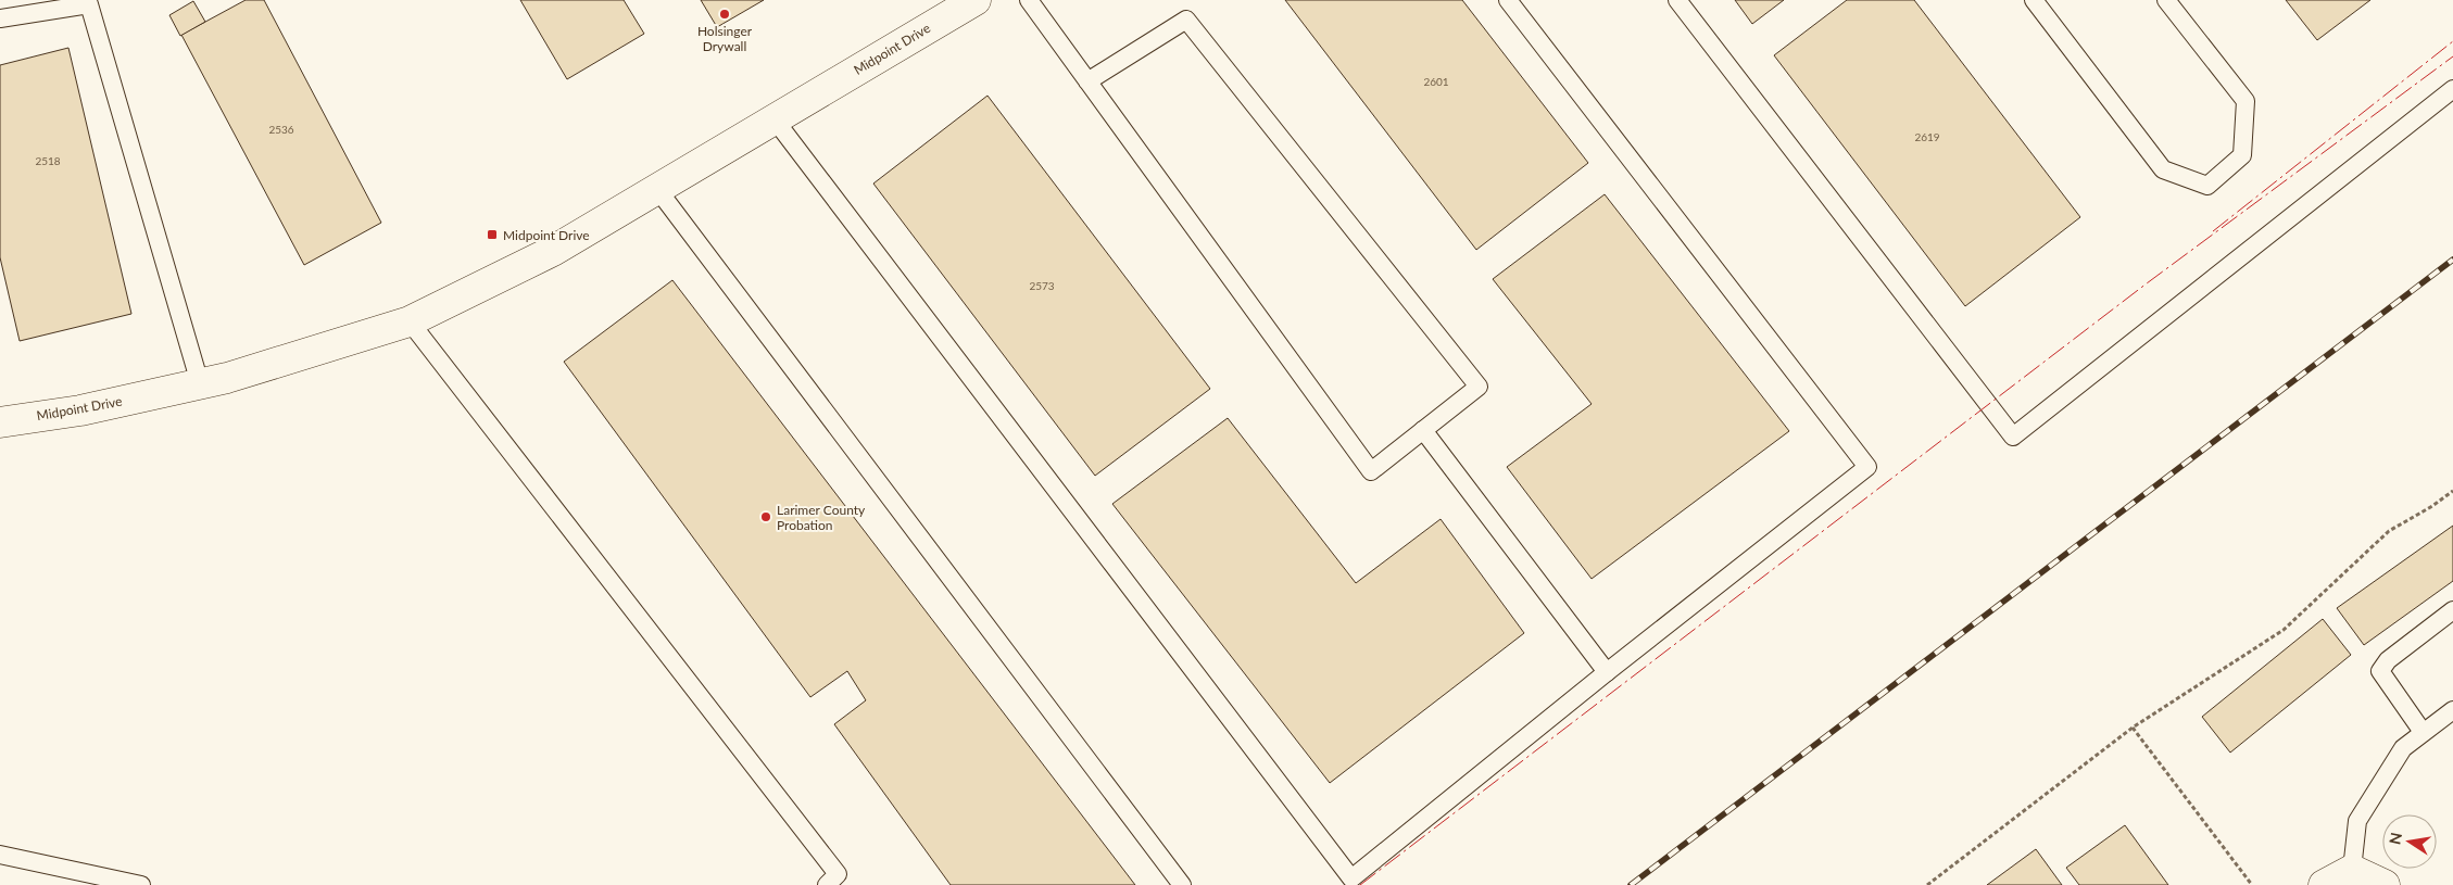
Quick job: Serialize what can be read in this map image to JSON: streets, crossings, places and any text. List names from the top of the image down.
{
  "streets": {
    "street": ["Midpoint Drive"]
  },
  "places": {
    "other": ["Holsinger Drywall", "Larimer County Probation"],
    "transit": ["Midpoint Drive"]
  },
  "house_numbers": [
    "2601",
    "2536",
    "2619",
    "2518",
    "2573"
  ],
  "north": "left"
}
